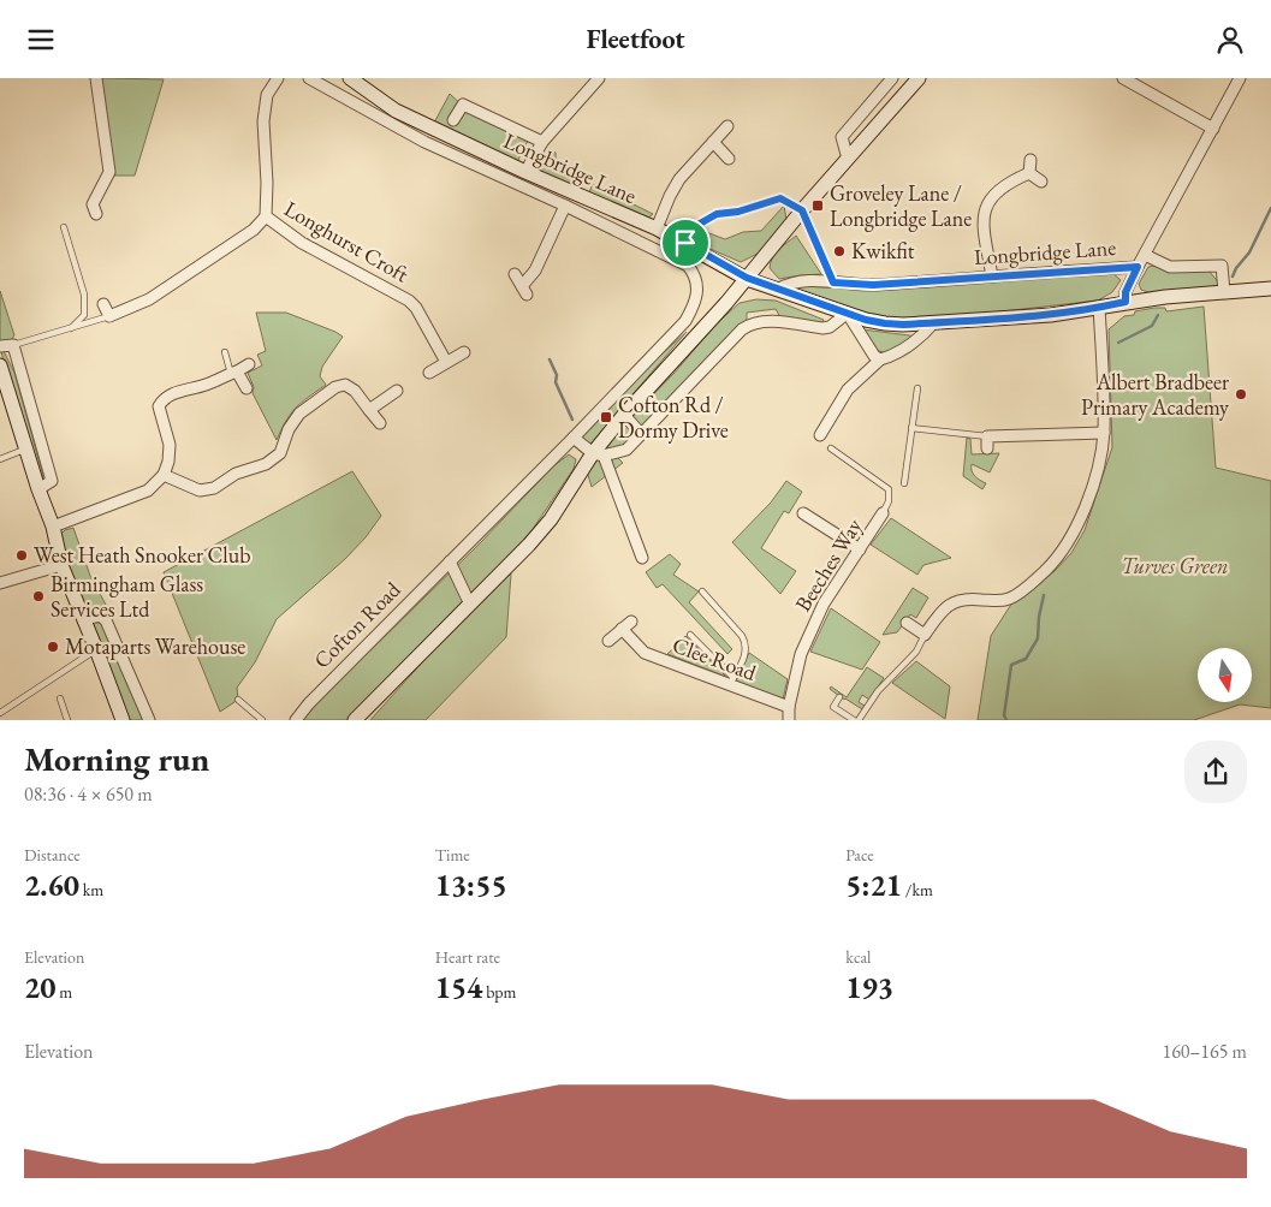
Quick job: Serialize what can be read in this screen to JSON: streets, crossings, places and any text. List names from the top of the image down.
{
  "streets": {
    "street": [
      "Longbridge Lane",
      "Longhurst Croft",
      "Beeches Way",
      "Cofton Road",
      "Clee Road"
    ]
  },
  "crossings": [
    ["Longbridge Lane", "Cofton Road"],
    ["Beeches Way", "Clee Road"]
  ],
  "parks": ["Turves Green"],
  "places": {
    "transit": ["Groveley Lane / Longbridge Lane", "Cofton Rd / Dormy Drive"],
    "other": [
      "Kwikfit",
      "Albert Bradbeer Primary Academy",
      "West Heath Snooker Club",
      "Birmingham Glass Services Ltd",
      "Motaparts Warehouse"
    ]
  },
  "north": "bottom",
  "page": {
    "header": "Fleetfoot",
    "heading": ["Morning run", "08:36 · 4 × 650 m"],
    "stats": [
      ["Distance", "2.60 km"],
      ["Time", "13:55"],
      ["Pace", "5:21 /km"],
      ["Elevation", "20 m"],
      ["Heart rate", "154 bpm"],
      ["kcal", "193"]
    ],
    "chart": ["Elevation", "160–165 m"]
  }
}
